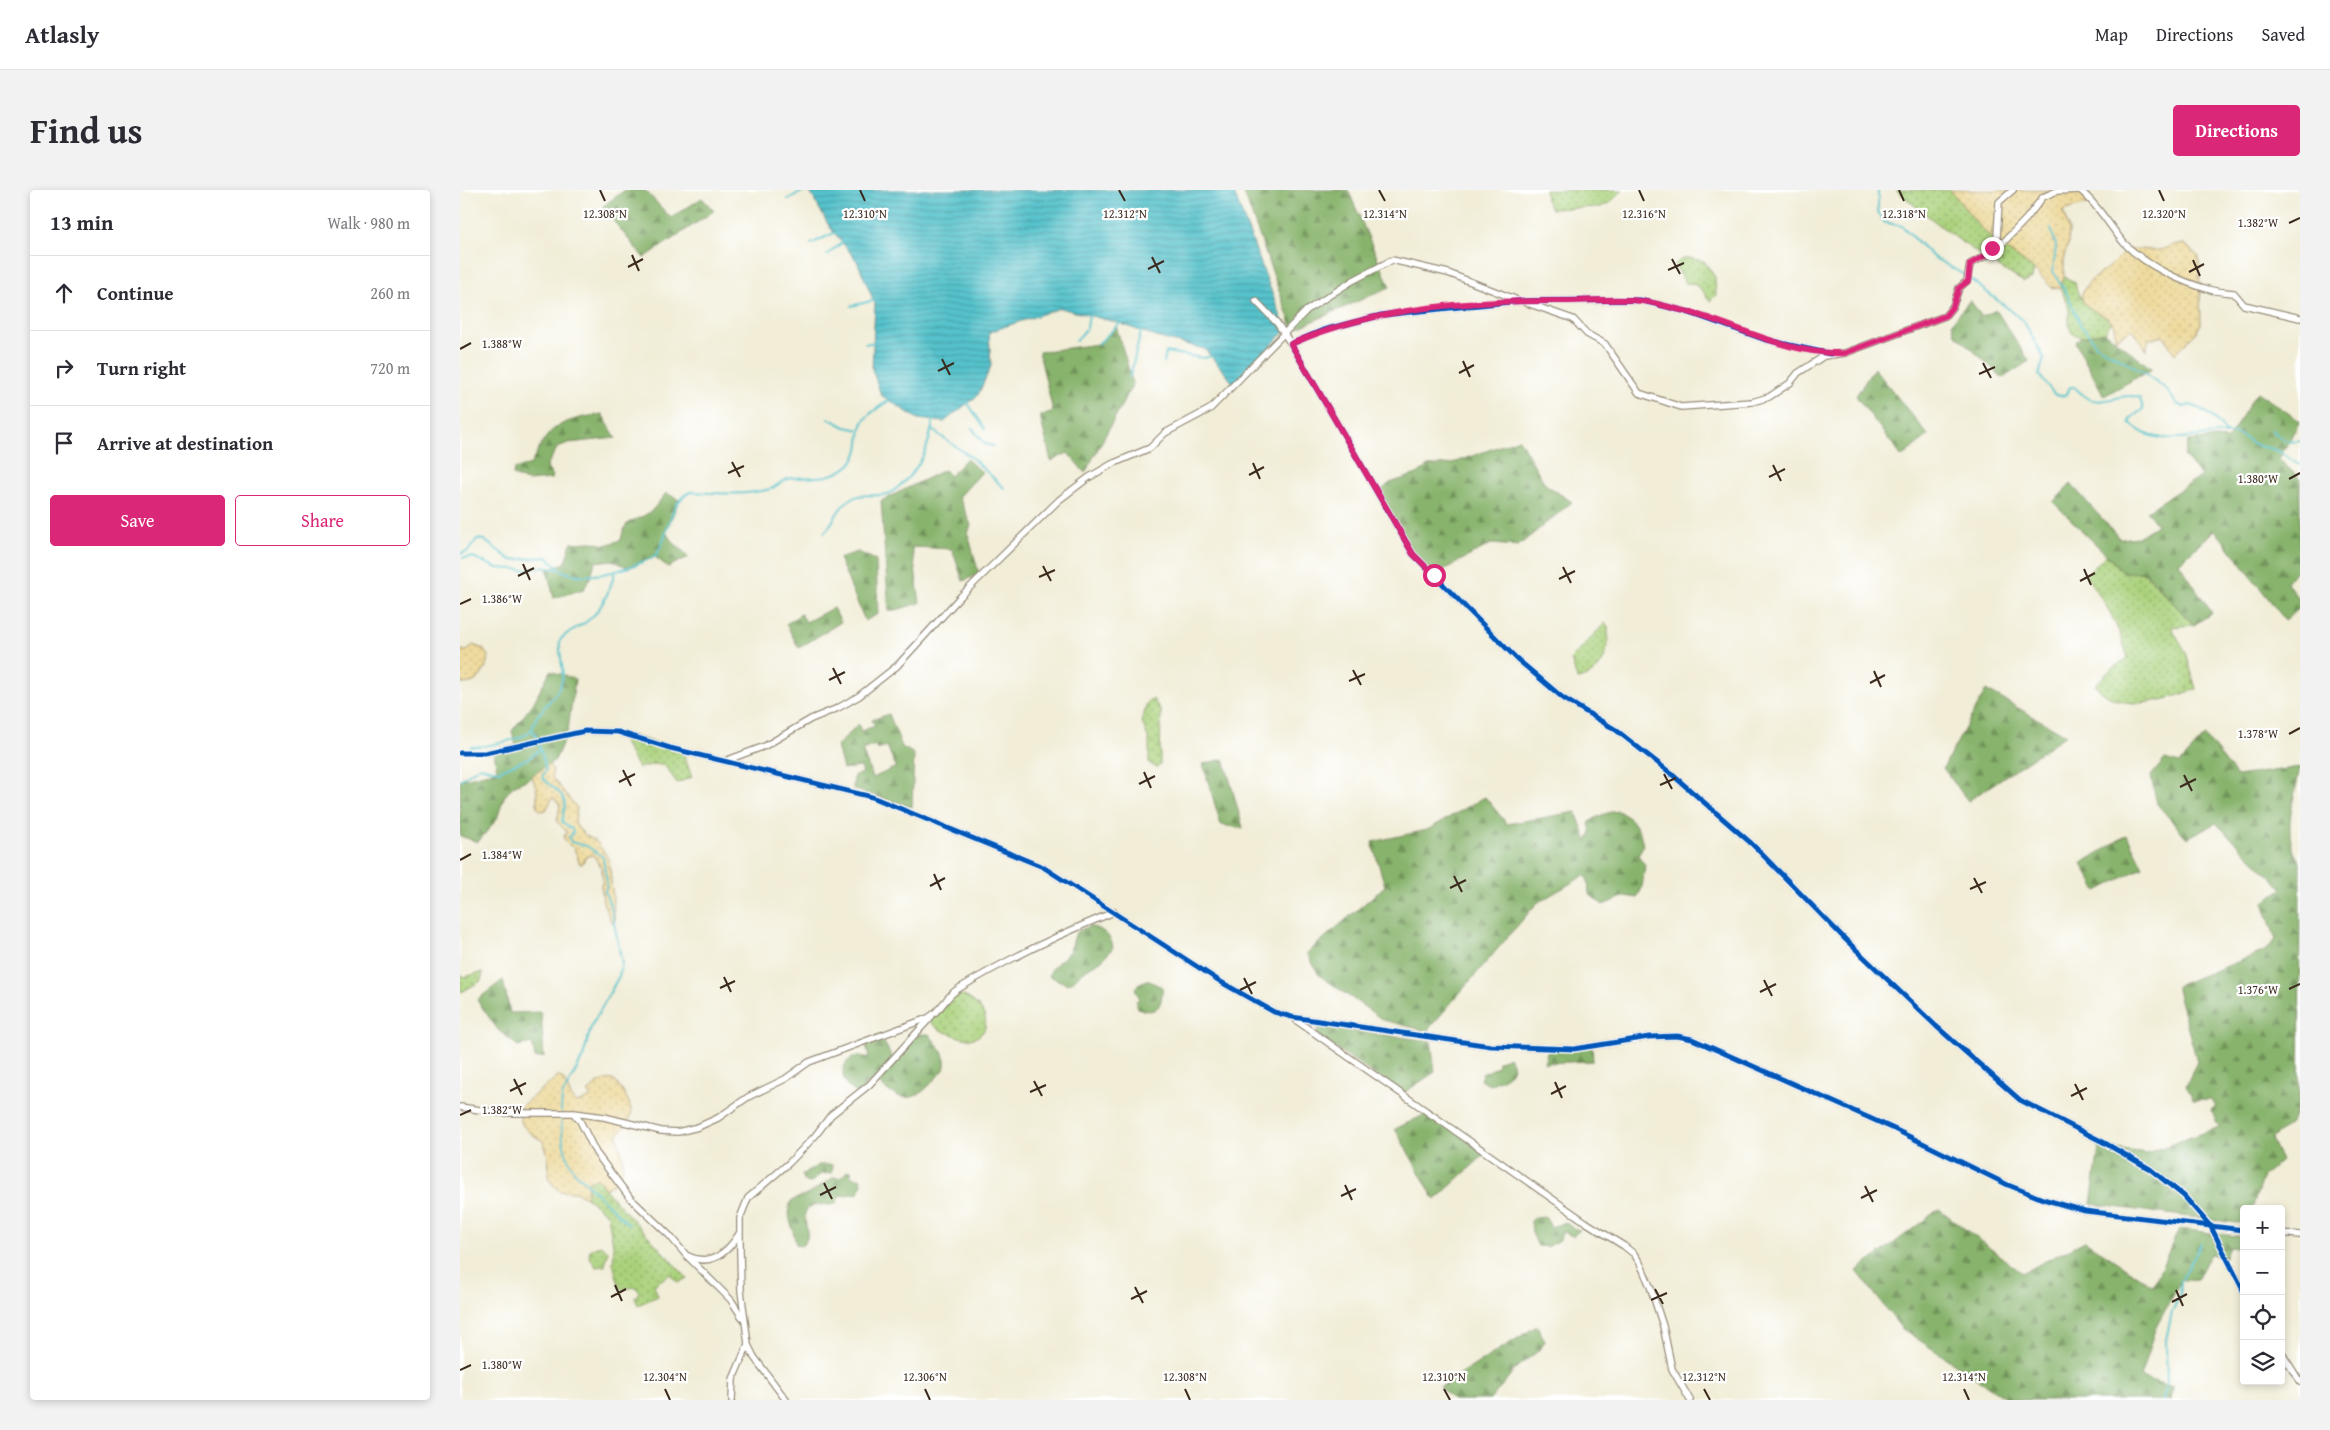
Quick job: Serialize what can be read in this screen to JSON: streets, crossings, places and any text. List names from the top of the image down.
{
  "page": {
    "header": "Atlasly",
    "nav": ["Map", "Directions", "Saved"],
    "title": "Find us",
    "buttons": [
      "Directions",
      ["Save", "Share"]
    ],
    "heading": ["13 min", "Walk · 980 m"],
    "list": [
      ["Continue", "260 m"],
      ["Turn right", "720 m"],
      "Arrive at destination"
    ],
    "map_buttons": ["+", "−"]
  },
  "coordinates": [
    "12.308°N",
    "12.310°N",
    "12.312°N",
    "12.314°N",
    "12.316°N",
    "12.318°N",
    "12.320°N",
    "1.382°W",
    "1.388°W",
    "1.380°W",
    "1.386°W",
    "1.378°W",
    "1.384°W",
    "1.376°W",
    "12.304°N",
    "12.306°N"
  ]
}
